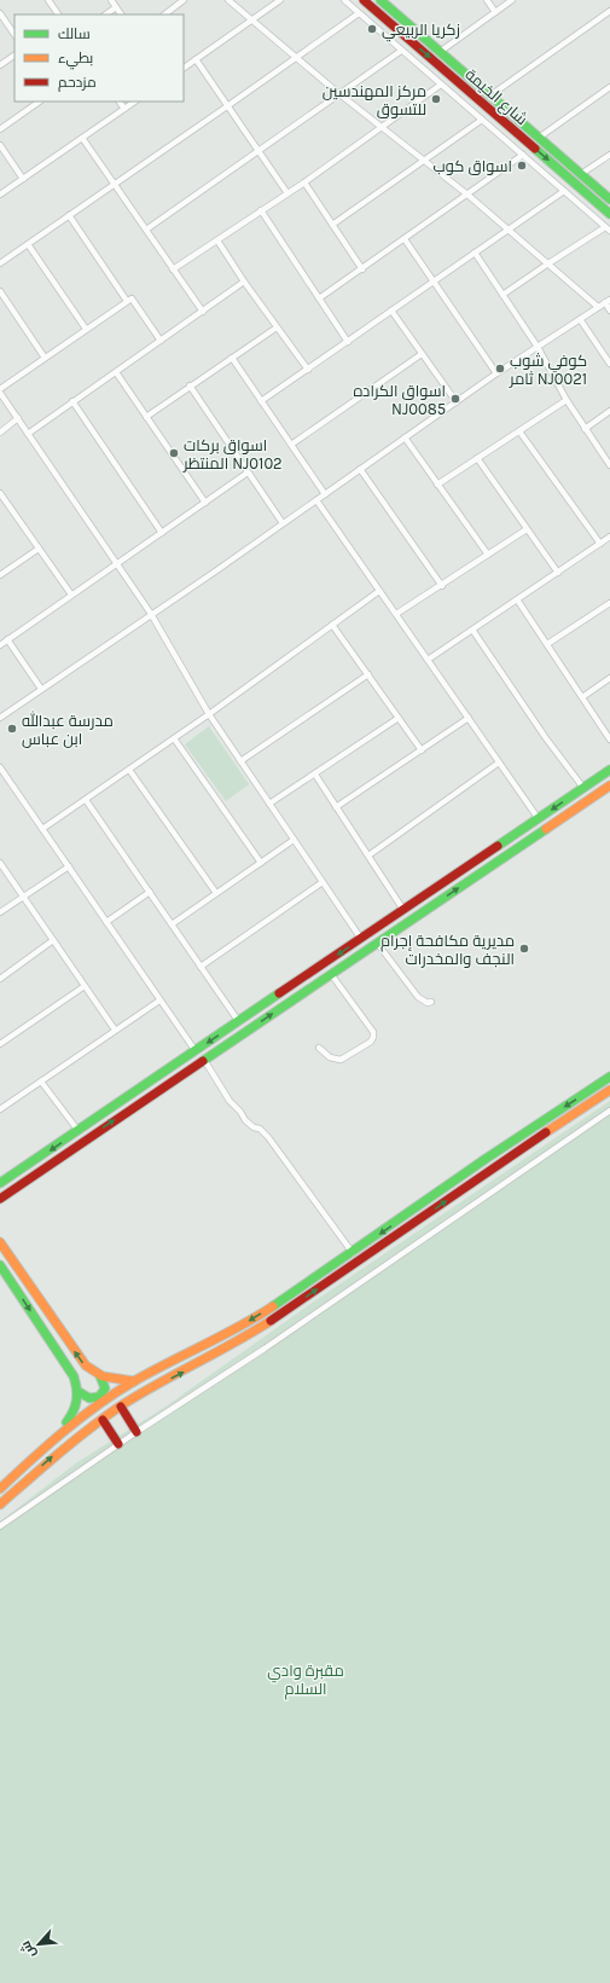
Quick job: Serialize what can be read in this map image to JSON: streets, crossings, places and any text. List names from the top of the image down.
{
  "streets": {
    "street": ["شارع الخيمة"]
  },
  "parks": ["مقبرة وادي السلام"],
  "places": [
    "زكريا الربيعي",
    "مركز المهندسين للتسوق",
    "اسواق كوب",
    "كوفي شوب ثامر NJ0021",
    "اسواق الكراده NJ0085",
    "اسواق بركات المنتظر NJ0102",
    "مدرسة عبدالله ابن عباس",
    "مديرية مكافحة إجرام النجف والمخدرات"
  ],
  "legend": ["سالك", "بطيء", "مزدحم"],
  "north": "bottom left"
}
